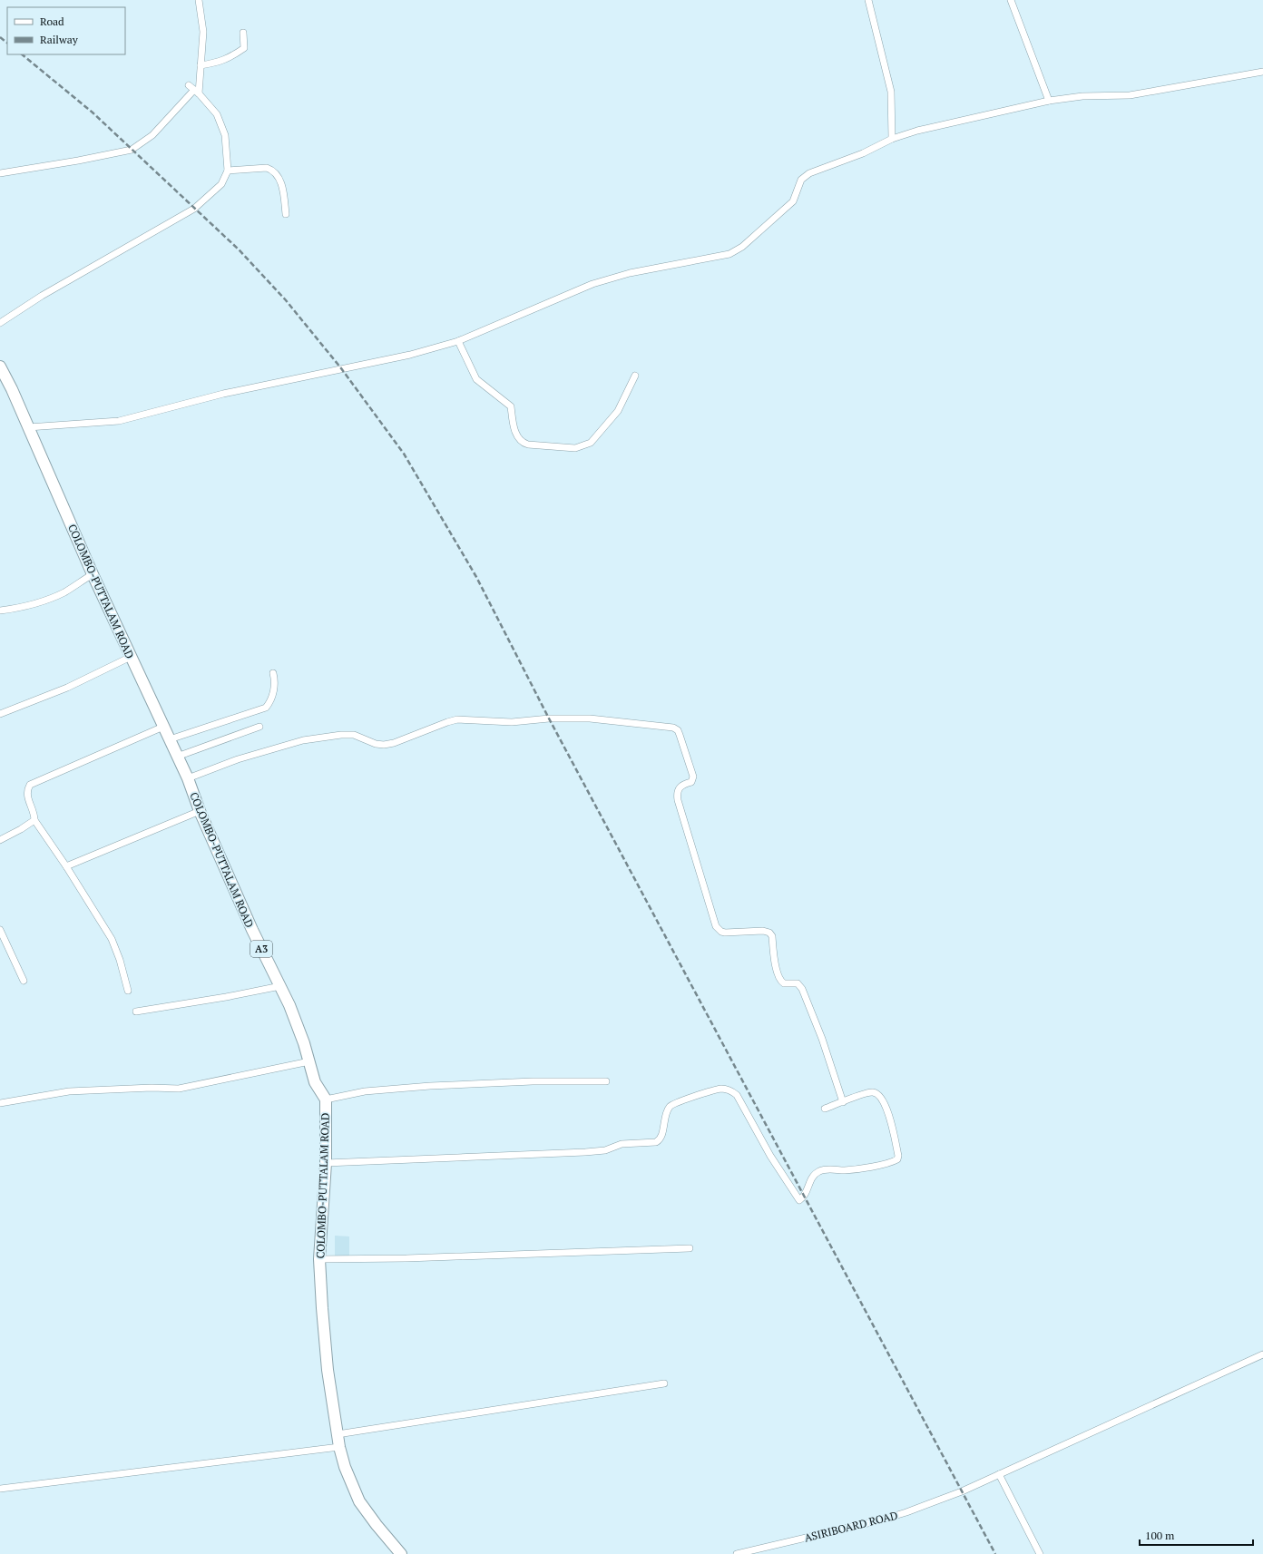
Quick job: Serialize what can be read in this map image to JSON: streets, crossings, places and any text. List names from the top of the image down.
{
  "streets": {
    "highway": ["COLOMBO-PUTTALAM ROAD", "A3"],
    "street": ["ASIRIBOARD ROAD"]
  },
  "legend": ["Road", "Railway"],
  "scale_bar": "100 m"
}
